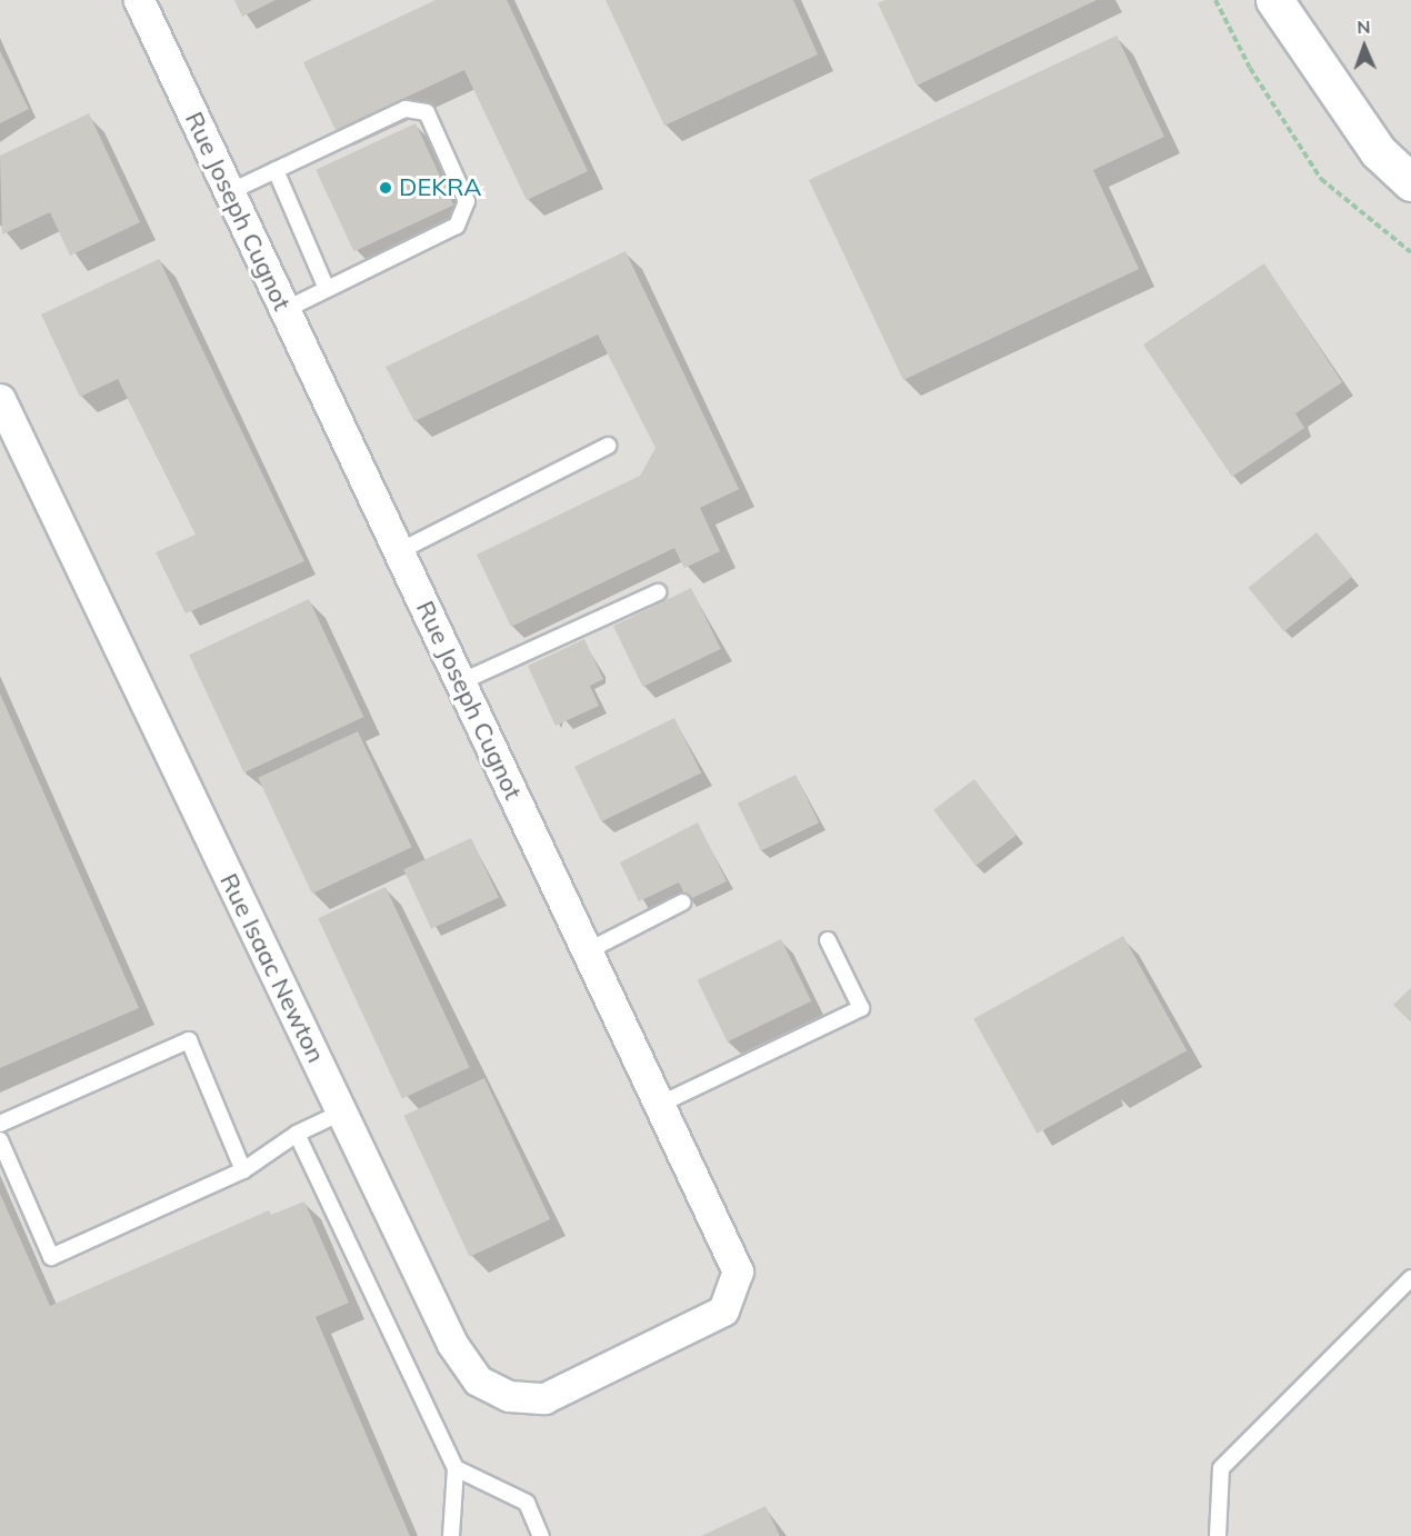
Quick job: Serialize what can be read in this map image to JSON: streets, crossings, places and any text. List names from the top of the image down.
{
  "streets": {
    "street": ["Rue Joseph Cugnot", "Rue Isaac Newton"]
  },
  "crossings": [
    ["Rue Joseph Cugnot", "Rue Isaac Newton"]
  ],
  "places": ["DEKRA"],
  "north": "top"
}
